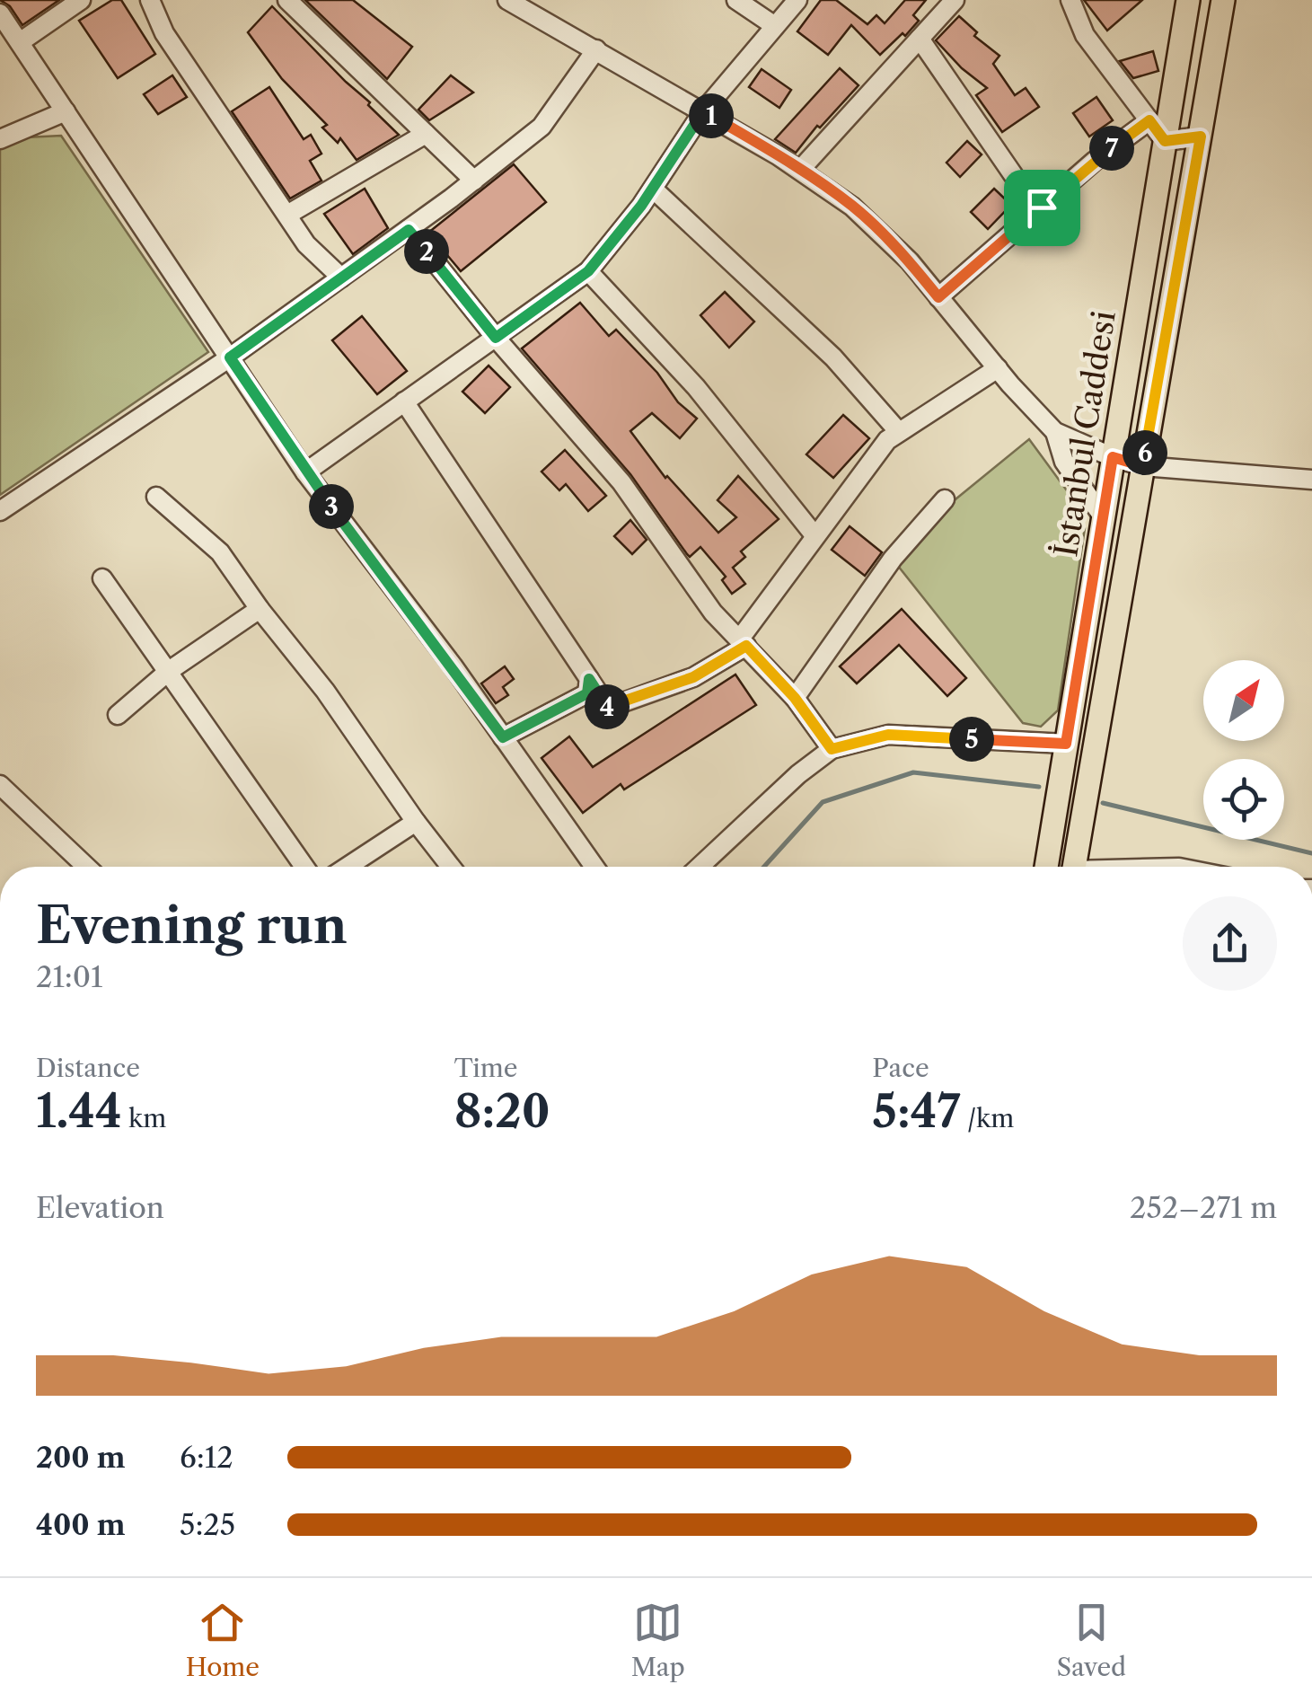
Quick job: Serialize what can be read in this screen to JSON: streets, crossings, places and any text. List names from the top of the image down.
{
  "streets": {
    "main road": ["İstanbul Caddesi"]
  },
  "north": "top right",
  "page": {
    "pins": [
      "1",
      "7",
      "2",
      "6",
      "3",
      "4",
      "5"
    ],
    "heading": ["Evening run", "21:01"],
    "stats": [
      ["Distance", "1.44 km"],
      ["Time", "8:20"],
      ["Pace", "5:47 /km"]
    ],
    "chart": ["Elevation", "252–271 m"],
    "list": [
      {
        "name": "200 m",
        "note": "6:12"
      },
      {
        "name": "400 m",
        "note": "5:25"
      }
    ],
    "tabs": ["Home", "Map", "Saved"]
  }
}
